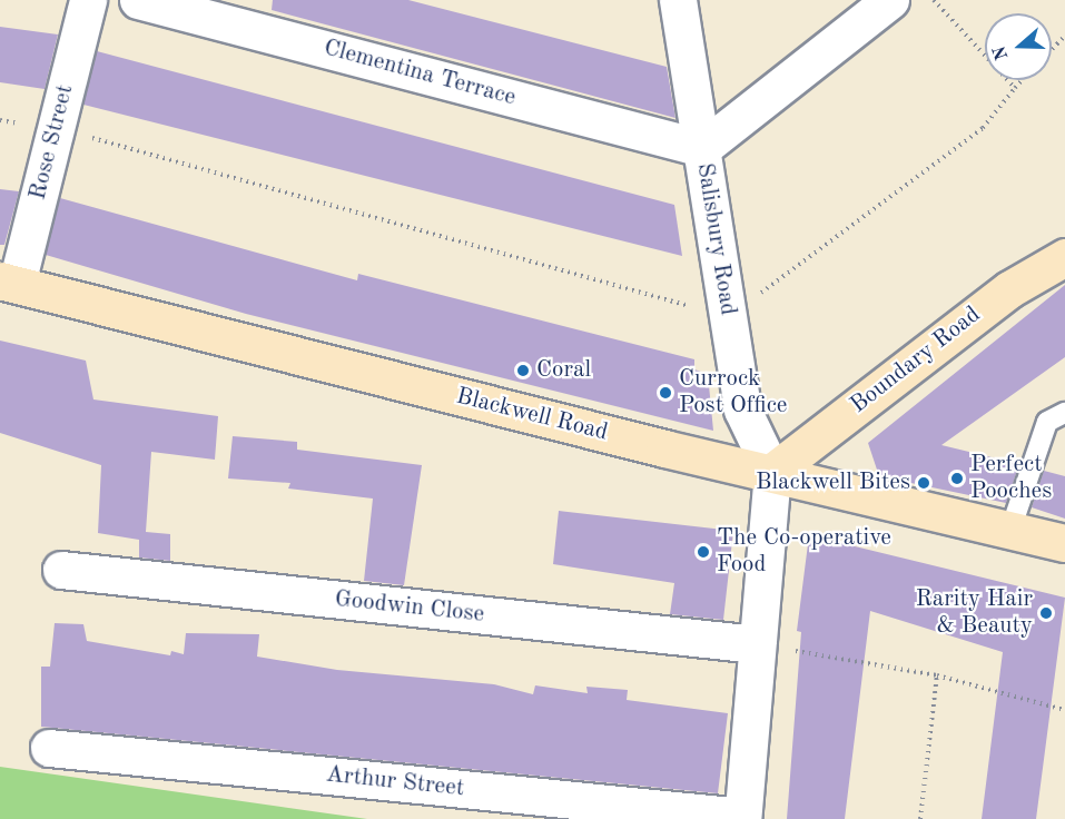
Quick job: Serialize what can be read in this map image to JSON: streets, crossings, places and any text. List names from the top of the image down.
{
  "streets": {
    "street": [
      "Clementina Terrace",
      "Rose Street",
      "Salisbury Road",
      "Boundary Road",
      "Blackwell Road",
      "Goodwin Close",
      "Arthur Street"
    ]
  },
  "crossings": [
    ["Clementina Terrace", "Salisbury Road"],
    ["Rose Street", "Blackwell Road"],
    ["Salisbury Road", "Boundary Road"],
    ["Salisbury Road", "Blackwell Road"],
    ["Boundary Road", "Blackwell Road"]
  ],
  "places": [
    "Coral",
    "Currock Post Office",
    "Perfect Pooches",
    "Blackwell Bites",
    "The Co-operative Food",
    "Rarity Hair & Beauty"
  ],
  "north": "left"
}
